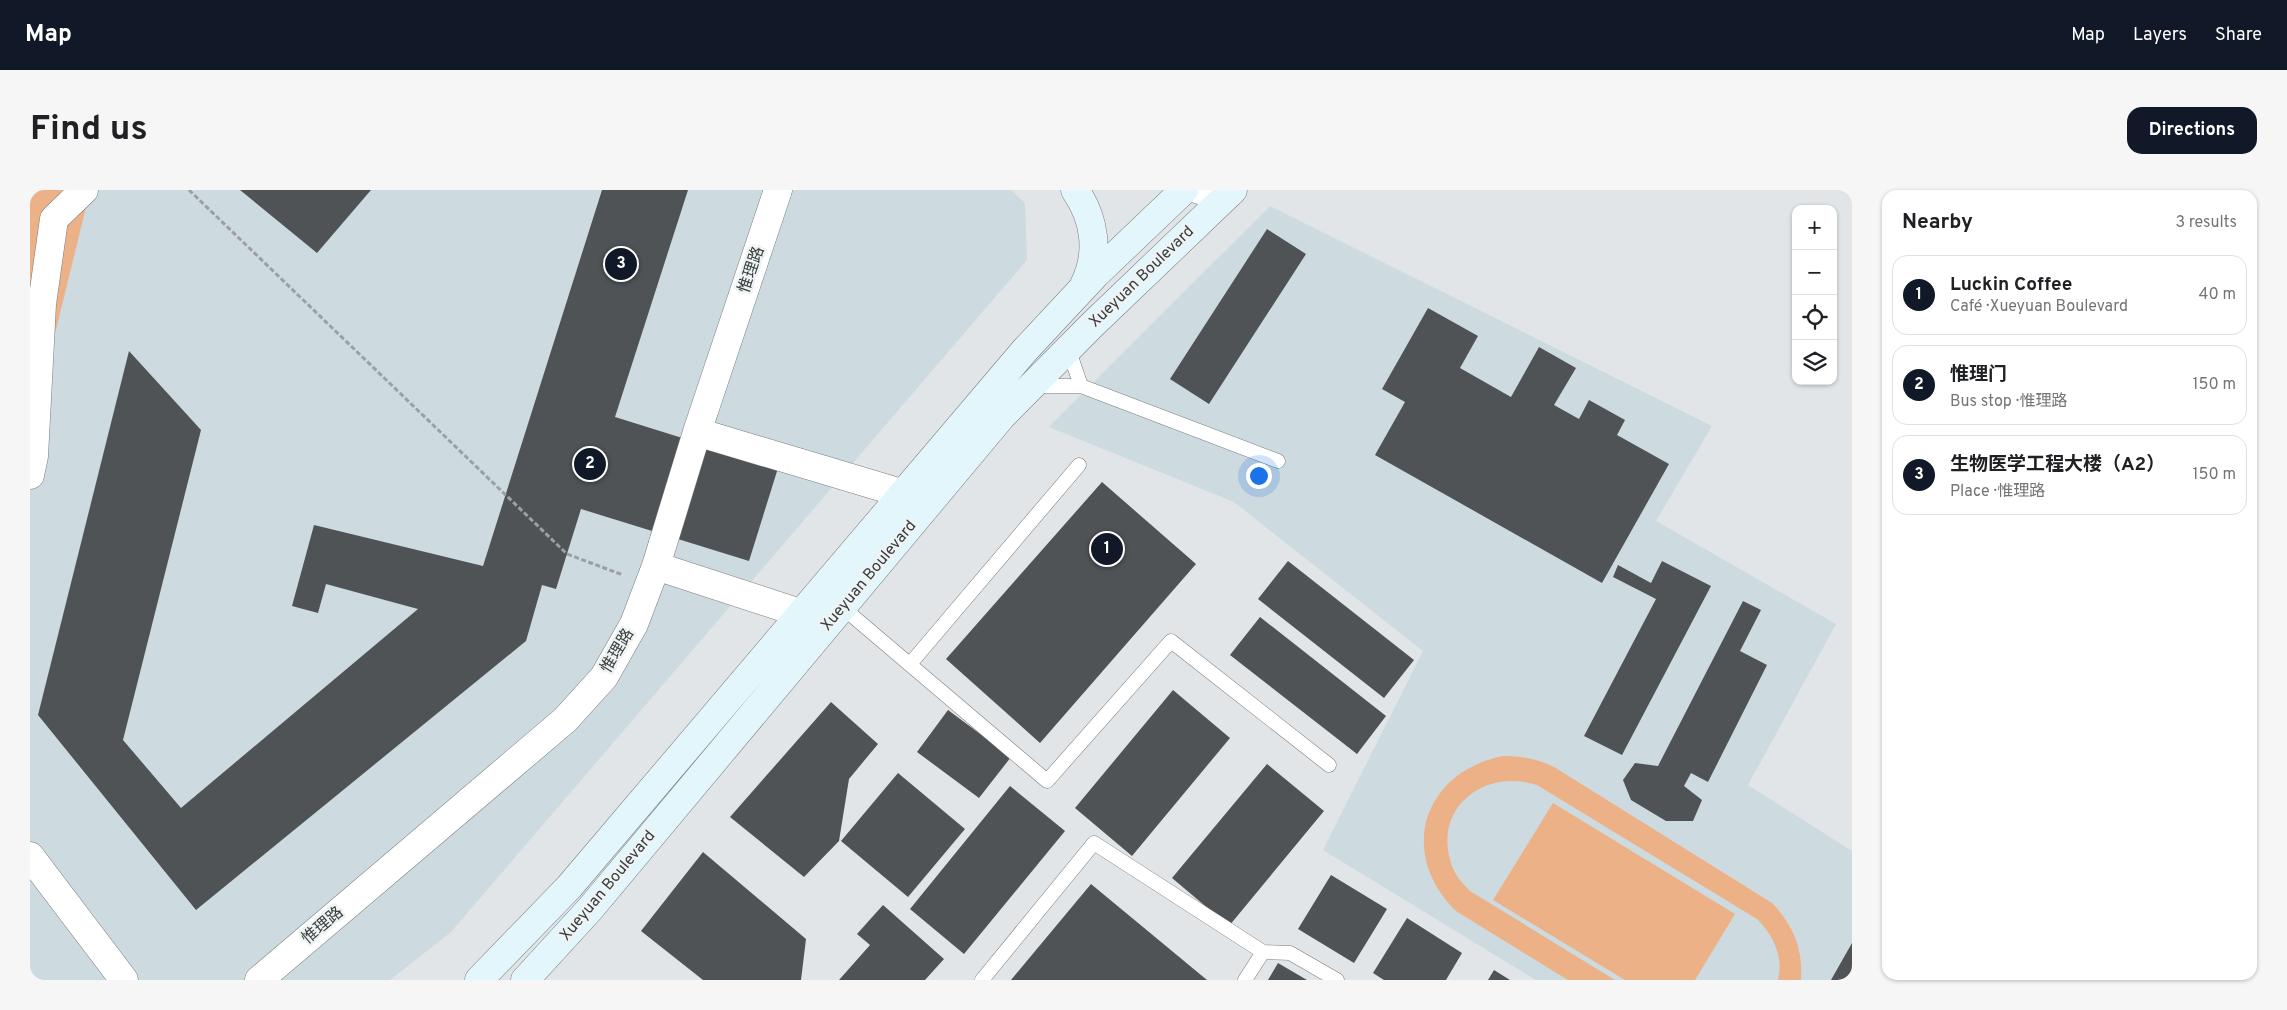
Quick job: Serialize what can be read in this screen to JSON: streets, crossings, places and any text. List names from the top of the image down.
{
  "streets": {
    "main road": ["Xueyuan Boulevard"],
    "street": ["惟理路"]
  },
  "page": {
    "header": "Map",
    "nav": ["Map", "Layers", "Share"],
    "buttons": "Directions",
    "title": "Find us",
    "heading": ["Nearby", "3 results"],
    "map_buttons": ["+", "−"],
    "pins": ["3", "2", "1"],
    "list": [
      {
        "mark": "1",
        "name": "Luckin Coffee",
        "note": "Café · Xueyuan Boulevard",
        "value": "40 m"
      },
      {
        "mark": "2",
        "name": "惟理门",
        "note": "Bus stop · 惟理路",
        "value": "150 m"
      },
      {
        "mark": "3",
        "name": "生物医学工程大楼（A2）",
        "note": "Place · 惟理路",
        "value": "150 m"
      }
    ]
  }
}
